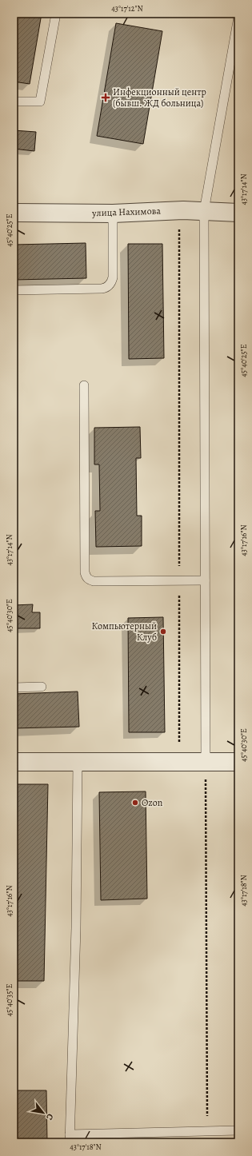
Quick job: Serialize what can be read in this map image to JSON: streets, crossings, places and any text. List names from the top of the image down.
{
  "streets": {
    "street": ["улица Нахимова"]
  },
  "places": {
    "health": ["Инфекционный центр (бывш. ЖД больница)"],
    "other": ["Компьютерный Клуб", "Ozon"]
  },
  "north": "bottom right",
  "coordinates": [
    "43°17'12\"N",
    "43°17'14\"N",
    "45°40'25\"E",
    "43°17'16\"N",
    "45°40'30\"E",
    "43°17'18\"N",
    "45°40'35\"E"
  ]
}
